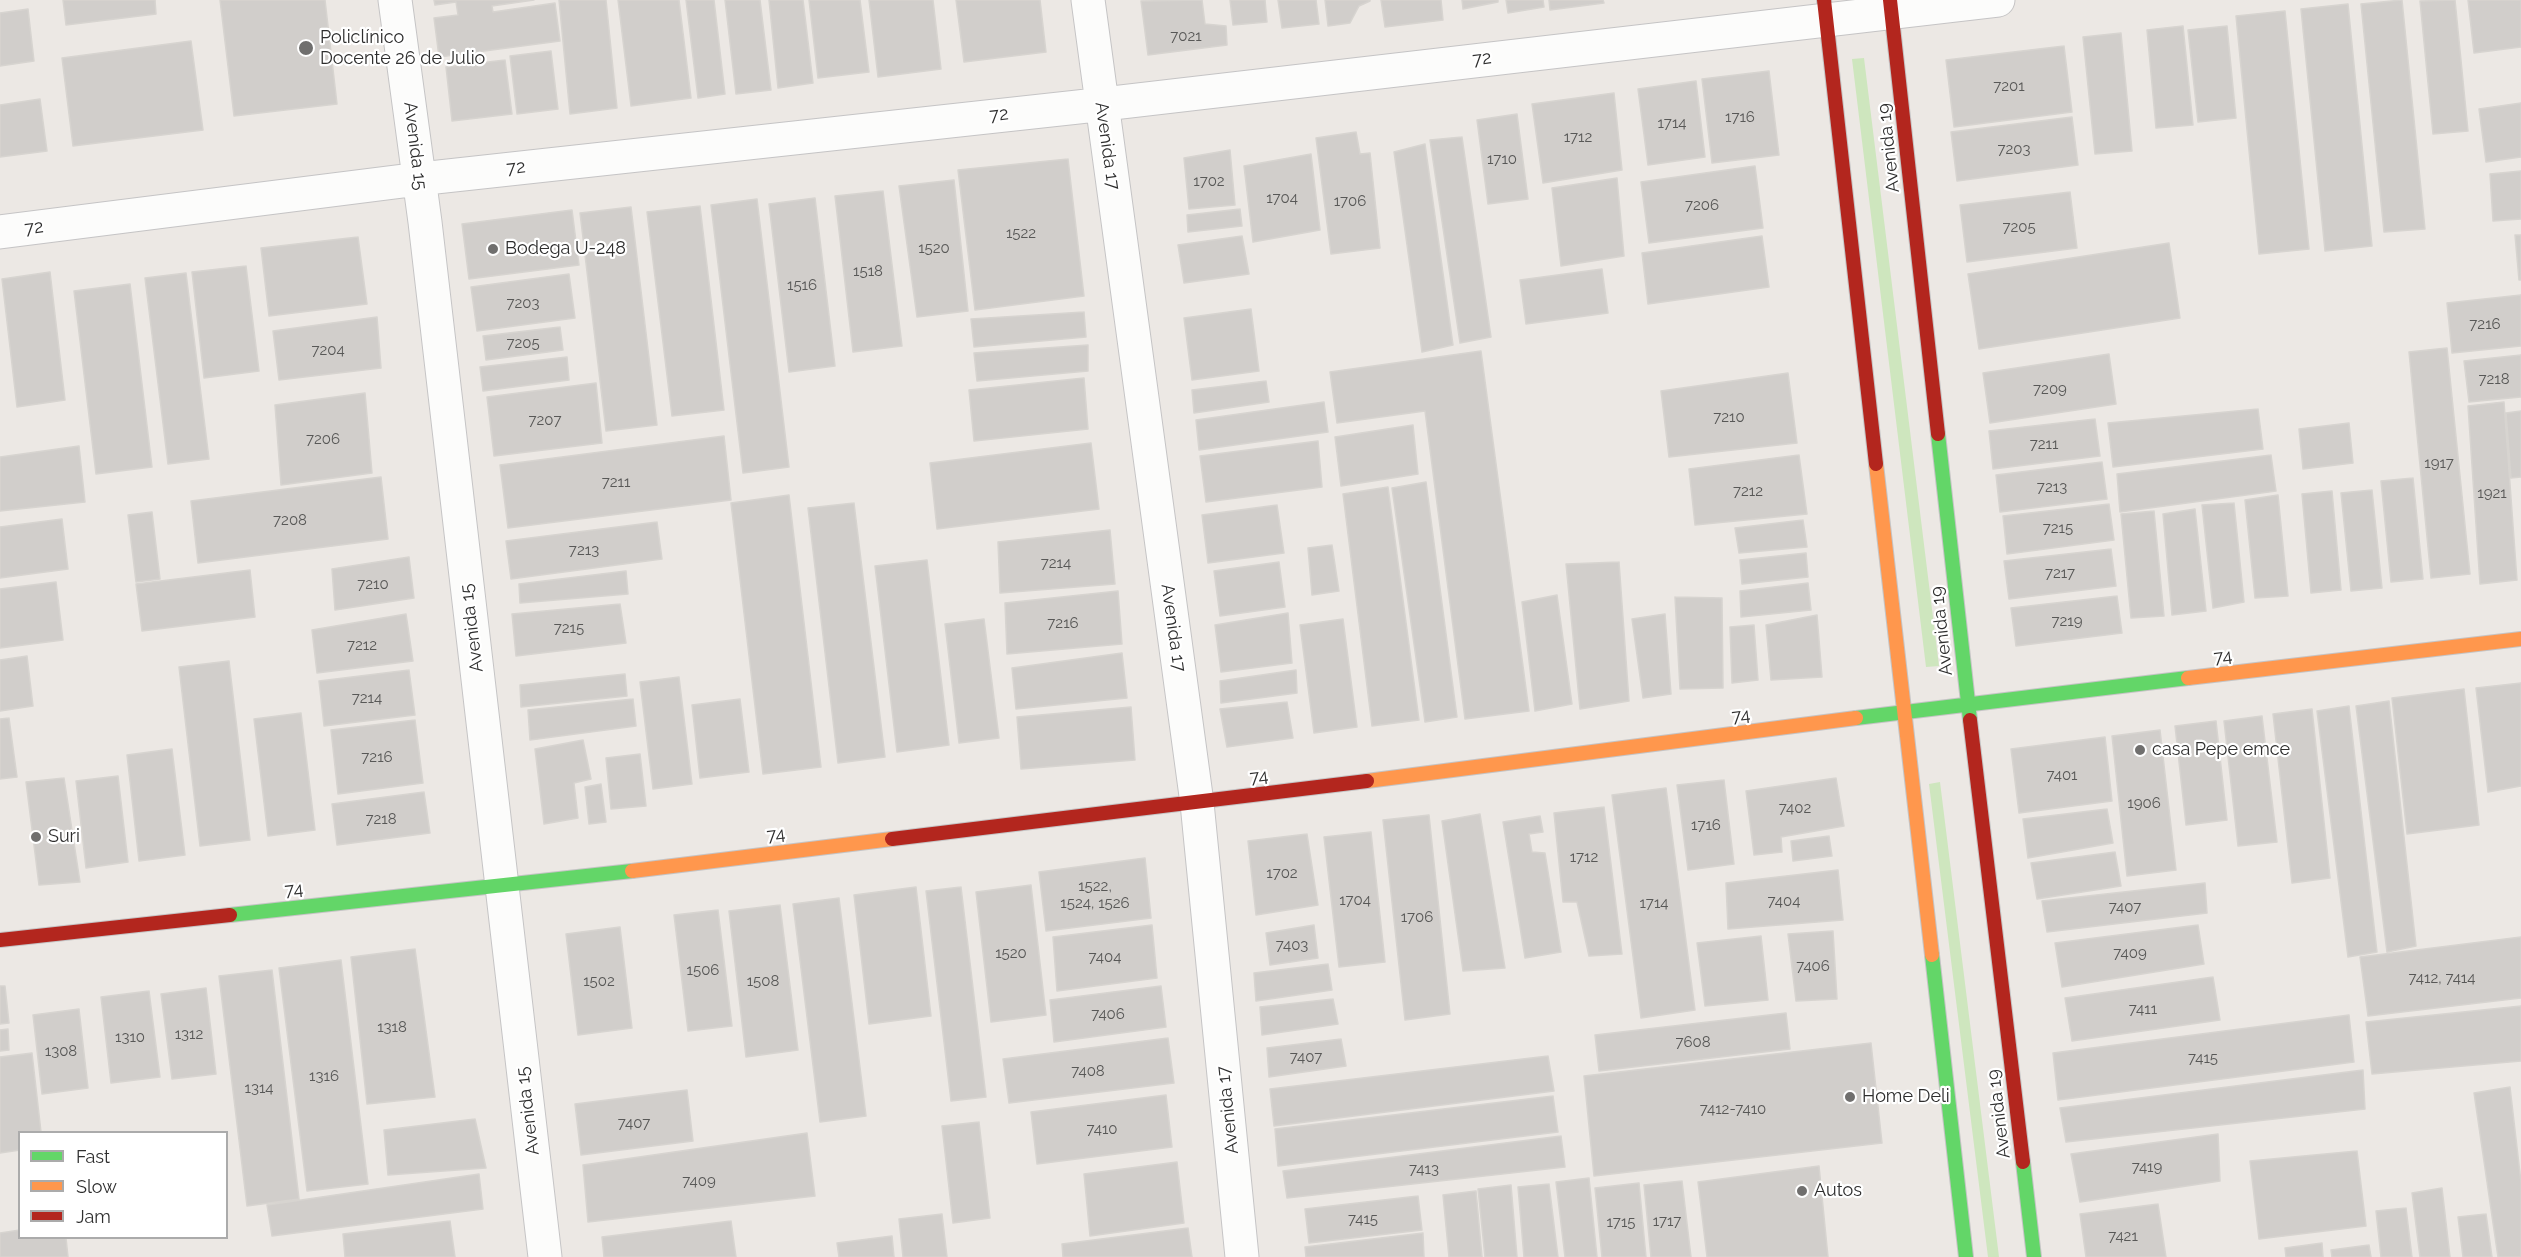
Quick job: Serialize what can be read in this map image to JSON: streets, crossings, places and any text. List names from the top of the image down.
{
  "streets": {
    "street": [
      "72",
      "Avenida 15",
      "Avenida 17",
      "Avenida 19",
      "74"
    ]
  },
  "crossings": [
    ["72", "Avenida 15"],
    ["72", "Avenida 17"],
    ["72", "Avenida 19"],
    ["Avenida 15", "74"],
    ["Avenida 17", "74"],
    ["Avenida 19", "74"]
  ],
  "places": [
    "Policlínico Docente 26 de Julio",
    "Bodega U-248",
    "casa Pepe emce",
    "Suri",
    "Home Deli",
    "Autos"
  ],
  "house_numbers": [
    "7021",
    "7201",
    "1716",
    "1714",
    "1712",
    "7203",
    "1710",
    "1702",
    "1704",
    "1706",
    "7206",
    "7205",
    "1522",
    "1520",
    "1518",
    "1516",
    "7203",
    "7216",
    "7205",
    "7204",
    "7218",
    "7209",
    "7210",
    "7207",
    "7206",
    "7211",
    "1917",
    "7211",
    "7213",
    "7212",
    "1921",
    "7208",
    "7215",
    "7213",
    "7214",
    "7217",
    "7210",
    "7219",
    "7216",
    "7215",
    "7212",
    "7214",
    "7216",
    "7401",
    "1906",
    "7402",
    "7218",
    "1716",
    "1712",
    "1702",
    "1522, 1524, 1526",
    "1704",
    "7404",
    "1714",
    "7407",
    "1706",
    "7403",
    "1520",
    "7409",
    "7404",
    "7406",
    "1506",
    "7412, 7414",
    "1502",
    "1508",
    "7411",
    "7406",
    "1318",
    "1312",
    "1310",
    "7608",
    "1308",
    "7407",
    "7415",
    "7408",
    "1316",
    "1314",
    "7412-7410",
    "7407",
    "7410",
    "7419",
    "7413",
    "7409",
    "7415",
    "1717",
    "1715",
    "7421"
  ],
  "legend": ["Fast", "Slow", "Jam"]
}
